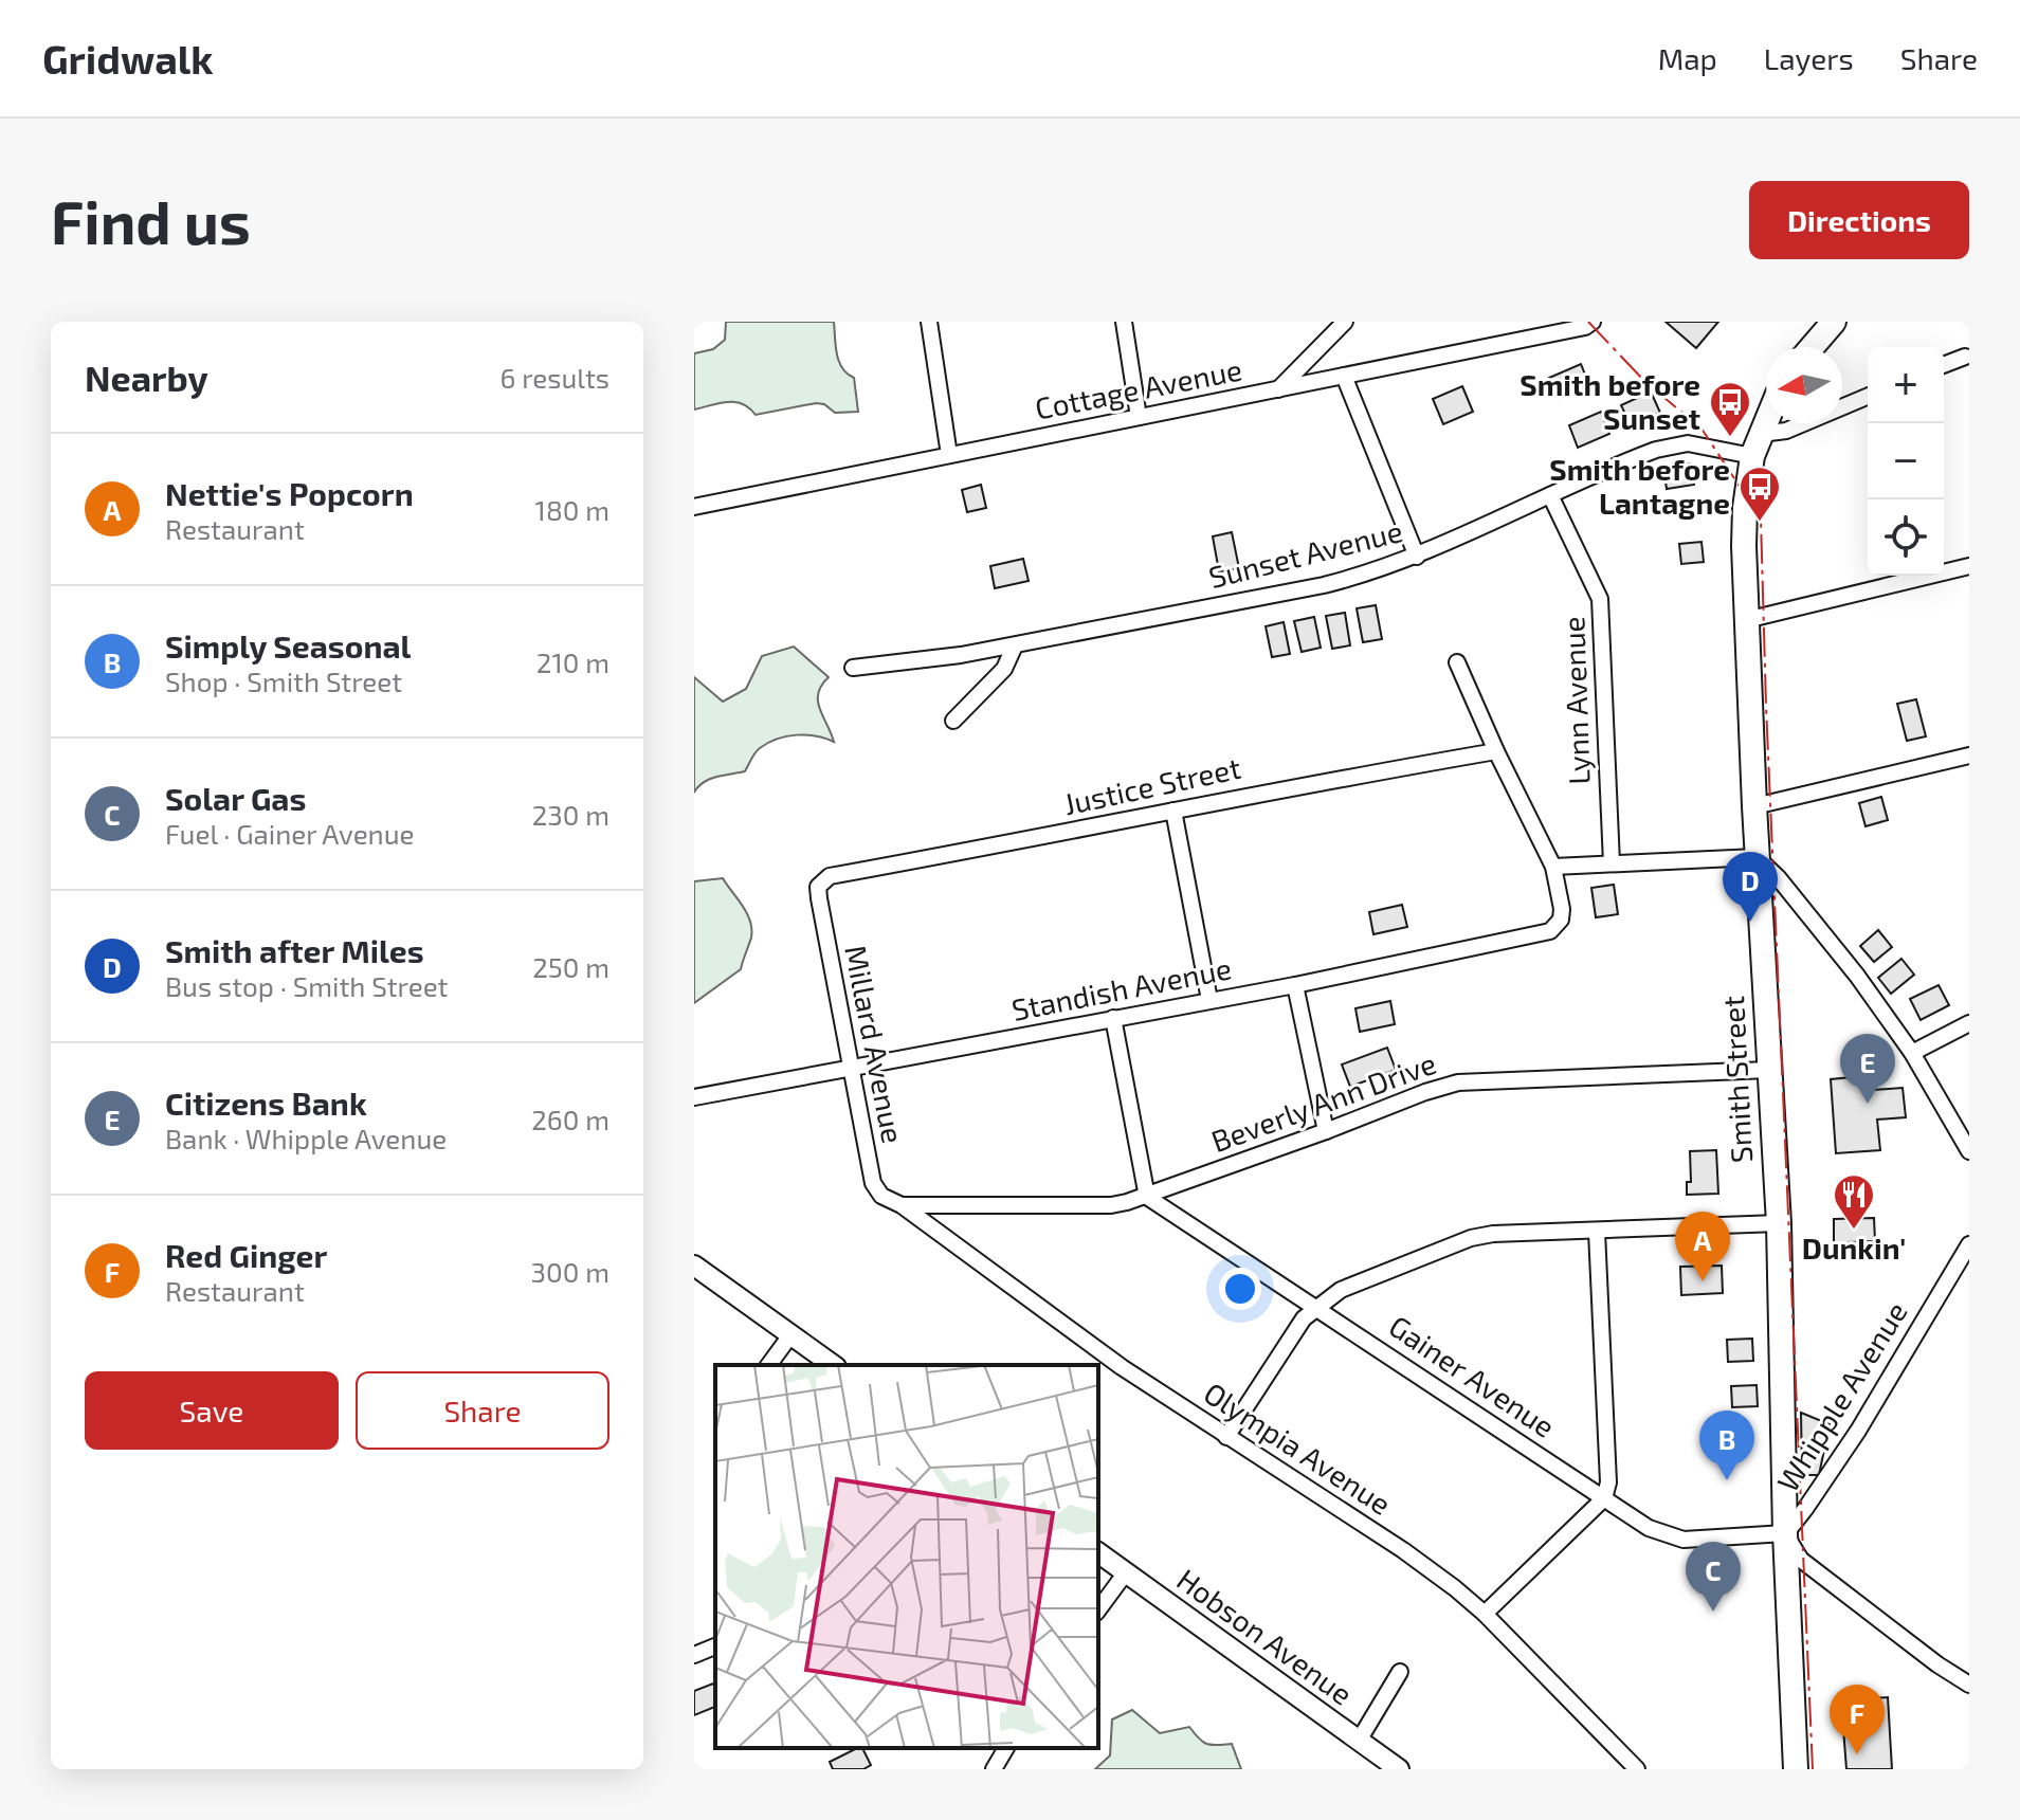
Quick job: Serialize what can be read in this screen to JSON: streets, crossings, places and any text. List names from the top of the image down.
{
  "streets": {
    "main road": ["Smith Street"],
    "street": [
      "Cottage Avenue",
      "Sunset Avenue",
      "Lynn Avenue",
      "Justice Street",
      "Standish Avenue",
      "Millard Avenue",
      "Beverly Ann Drive",
      "Gainer Avenue",
      "Whipple Avenue",
      "Olympia Avenue",
      "Hobson Avenue"
    ]
  },
  "crossings": [
    ["Sunset Avenue", "Lynn Avenue"],
    ["Sunset Avenue", "Smith Street"],
    ["Justice Street", "Millard Avenue"],
    ["Standish Avenue", "Millard Avenue"],
    ["Millard Avenue", "Beverly Ann Drive"],
    ["Millard Avenue", "Olympia Avenue"],
    ["Smith Street", "Beverly Ann Drive"],
    ["Smith Street", "Gainer Avenue"],
    ["Smith Street", "Whipple Avenue"],
    ["Beverly Ann Drive", "Gainer Avenue"],
    ["Beverly Ann Drive", "Olympia Avenue"],
    ["Gainer Avenue", "Whipple Avenue"]
  ],
  "places": {
    "bus stop": ["Smith before Sunset", "Smith before Lantagne"],
    "restaurant": ["Dunkin'"]
  },
  "north": "left",
  "page": {
    "header": "Gridwalk",
    "nav": ["Map", "Layers", "Share"],
    "buttons": [
      "Directions",
      ["Save", "Share"]
    ],
    "title": "Find us",
    "heading": ["Nearby", "6 results"],
    "map_buttons": ["+", "−"],
    "list": [
      {
        "mark": "A",
        "name": "Nettie's Popcorn",
        "note": "Restaurant",
        "value": "180 m"
      },
      {
        "mark": "B",
        "name": "Simply Seasonal",
        "note": "Shop · Smith Street",
        "value": "210 m"
      },
      {
        "mark": "C",
        "name": "Solar Gas",
        "note": "Fuel · Gainer Avenue",
        "value": "230 m"
      },
      {
        "mark": "D",
        "name": "Smith after Miles",
        "note": "Bus stop · Smith Street",
        "value": "250 m"
      },
      {
        "mark": "E",
        "name": "Citizens Bank",
        "note": "Bank · Whipple Avenue",
        "value": "260 m"
      },
      {
        "mark": "F",
        "name": "Red Ginger",
        "note": "Restaurant",
        "value": "300 m"
      }
    ],
    "pins": [
      "D",
      "E",
      "A",
      "B",
      "C",
      "F"
    ]
  }
}
